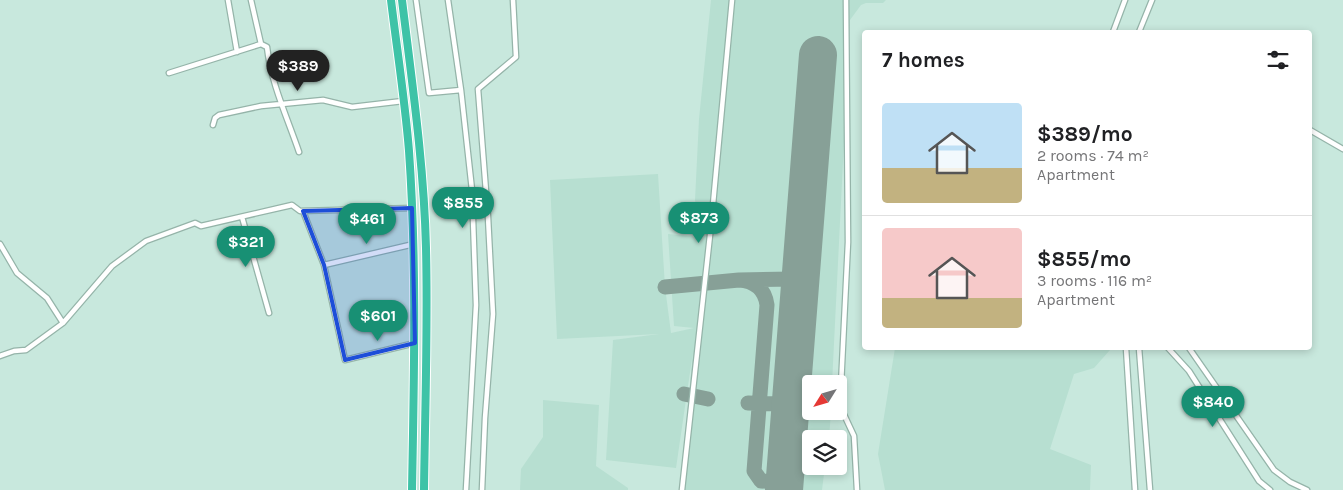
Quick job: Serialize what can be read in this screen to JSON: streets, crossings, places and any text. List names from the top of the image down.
{
  "north": "bottom left",
  "page": {
    "heading": "7 homes",
    "price": [
      "$389",
      "$855",
      "$873",
      "$461",
      "$321",
      "$601",
      "$840"
    ],
    "list": [
      {
        "name": "$389/mo",
        "note": "2 rooms · 74 m² · Apartment"
      },
      {
        "name": "$855/mo",
        "note": "3 rooms · 116 m² · Apartment"
      }
    ]
  }
}
